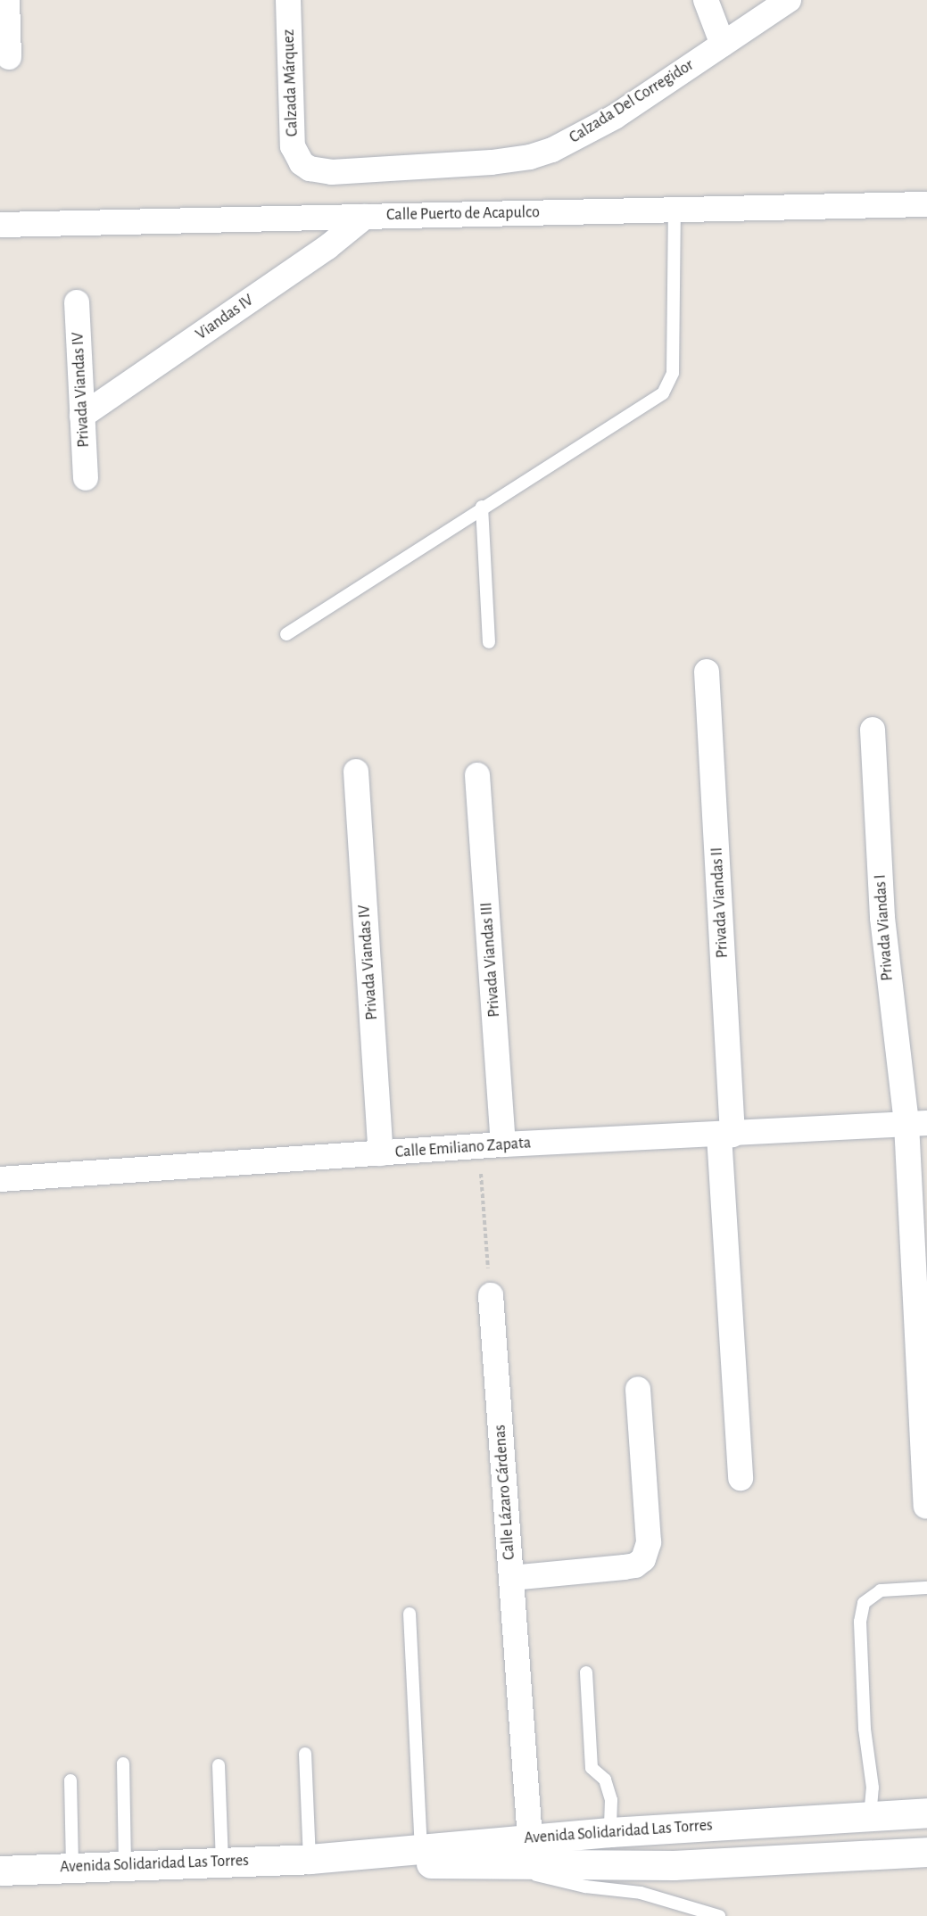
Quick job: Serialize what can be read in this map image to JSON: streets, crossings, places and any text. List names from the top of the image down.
{
  "streets": {
    "main road": ["Avenida Solidaridad Las Torres"],
    "street": [
      "Calzada Márquez",
      "Calzada Del Corregidor",
      "Calle Puerto de Acapulco",
      "Viandas IV",
      "Privada Viandas IV",
      "Privada Viandas II",
      "Privada Viandas I",
      "Privada Viandas III",
      "Calle Emiliano Zapata",
      "Calle Lázaro Cárdenas"
    ]
  },
  "crossings": [
    ["Calzada Márquez", "Calzada Del Corregidor"],
    ["Calle Puerto de Acapulco", "Viandas IV"],
    ["Viandas IV", "Privada Viandas IV"],
    ["Privada Viandas IV", "Calle Emiliano Zapata"],
    ["Privada Viandas II", "Calle Emiliano Zapata"],
    ["Privada Viandas I", "Calle Emiliano Zapata"],
    ["Privada Viandas III", "Calle Emiliano Zapata"],
    ["Calle Lázaro Cárdenas", "Avenida Solidaridad Las Torres"]
  ]
}
